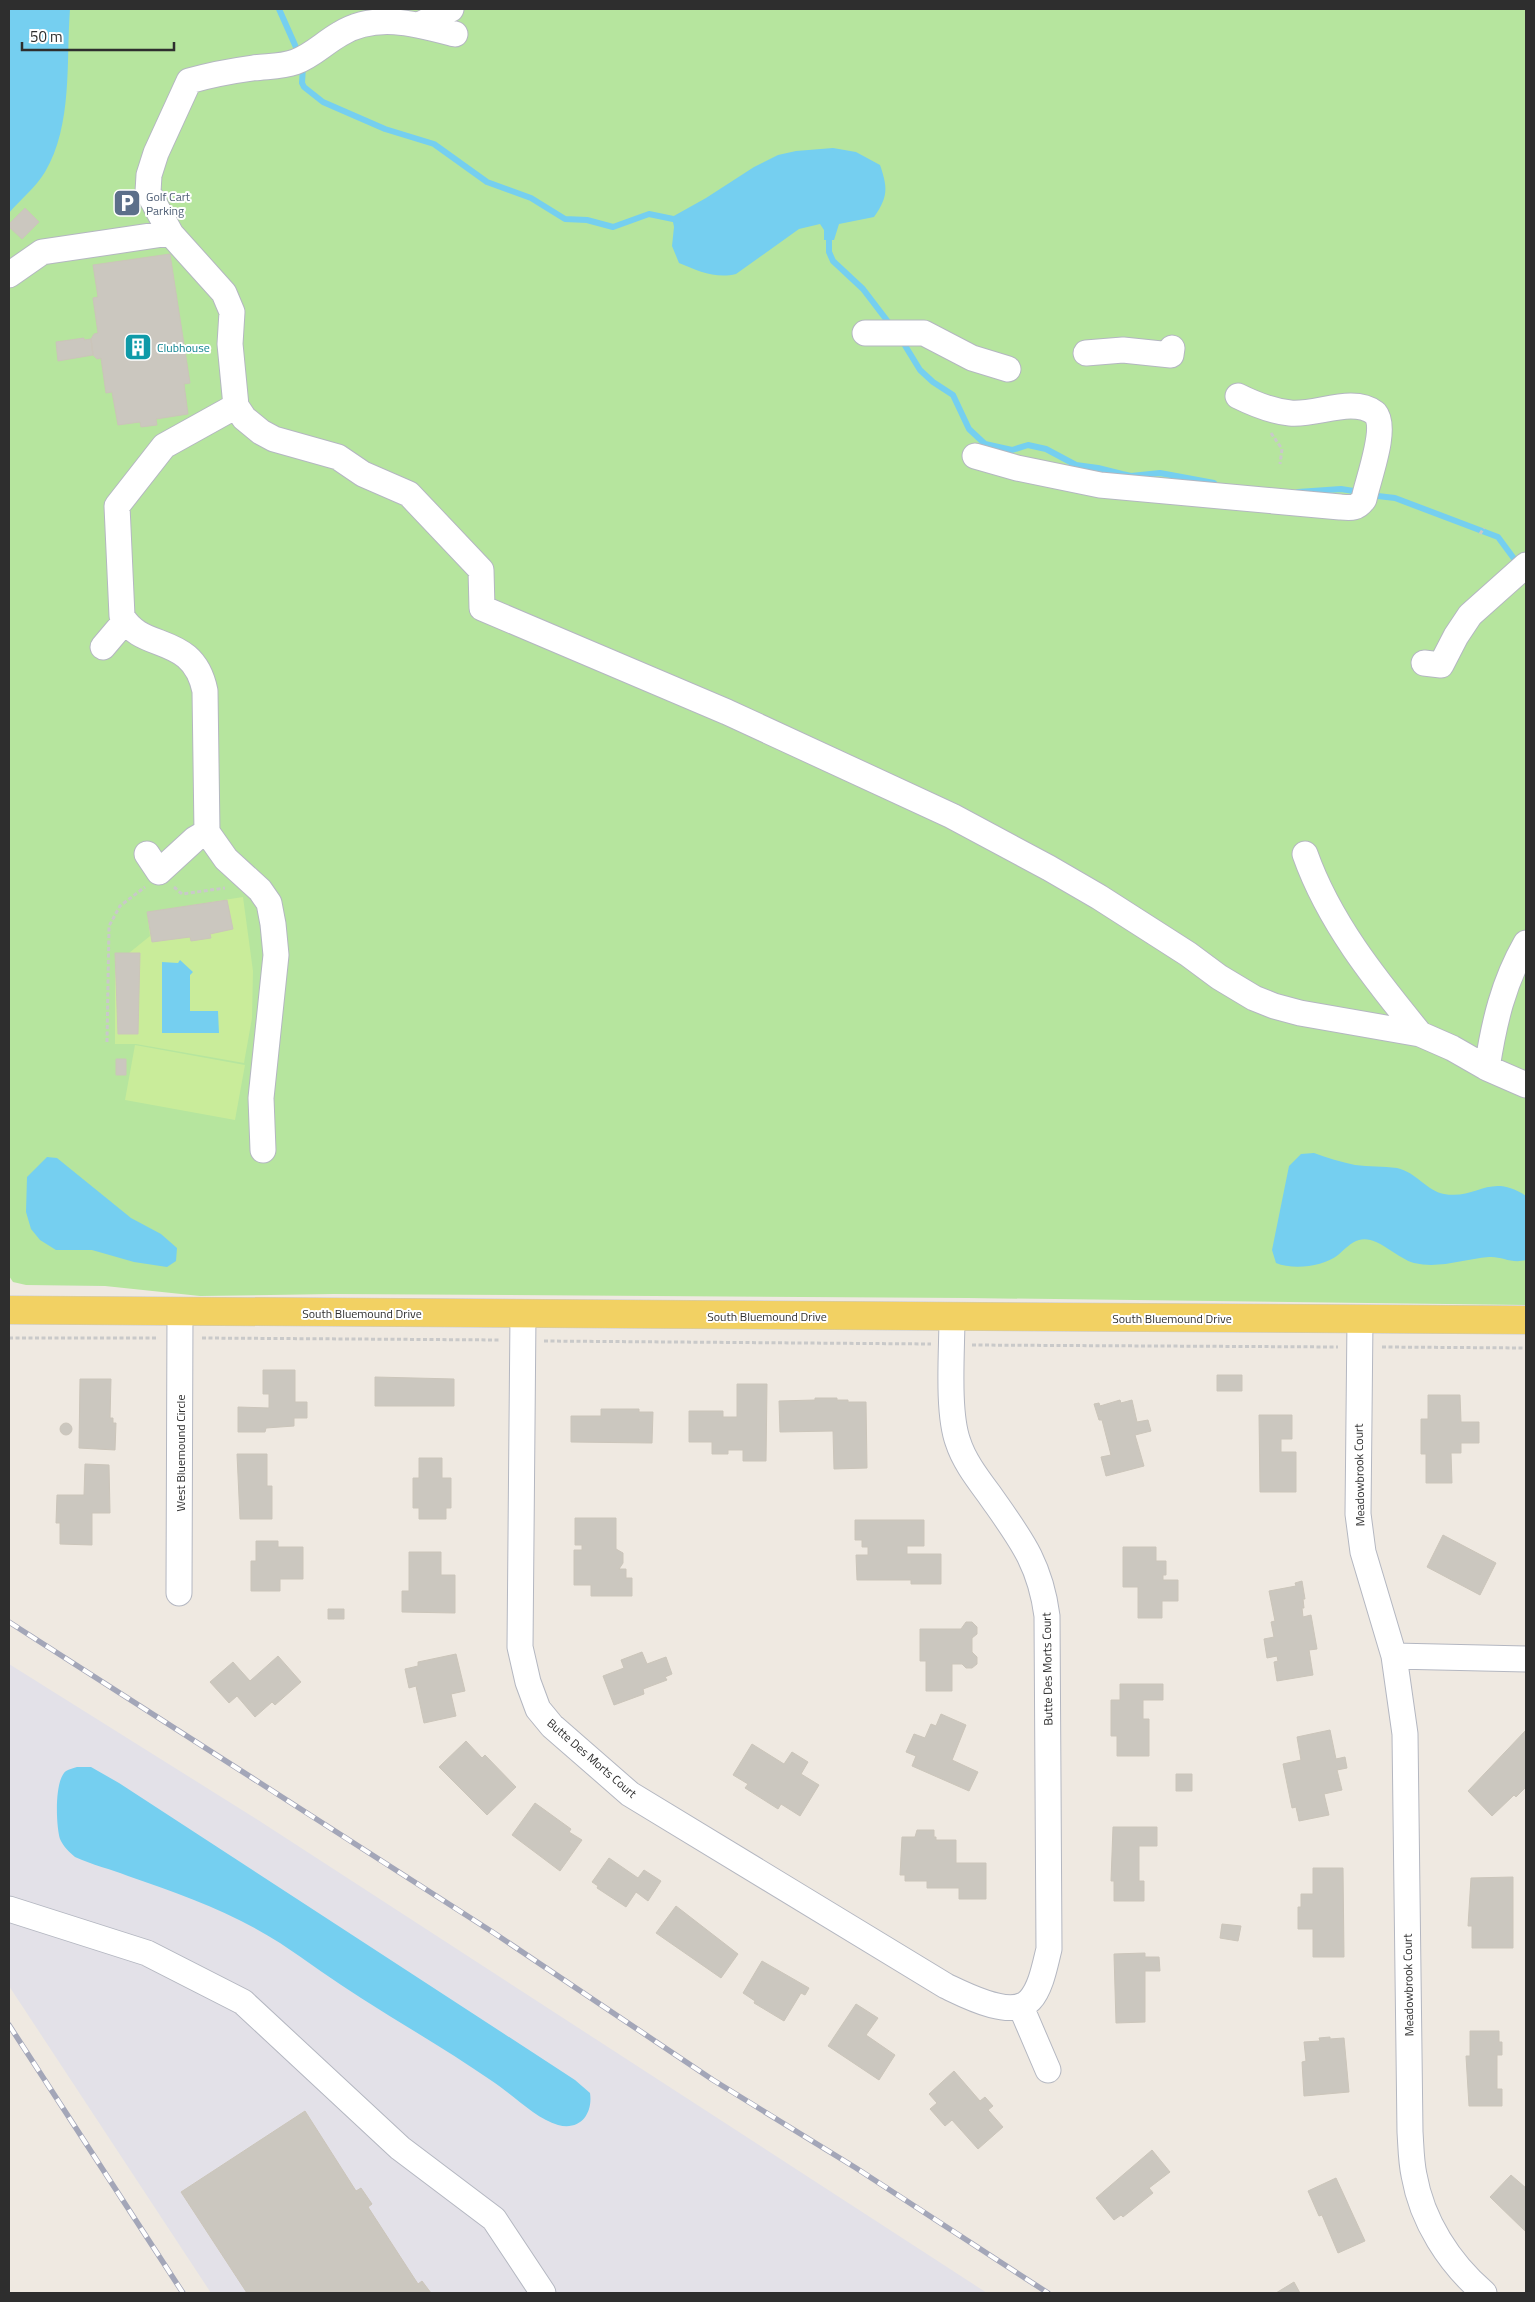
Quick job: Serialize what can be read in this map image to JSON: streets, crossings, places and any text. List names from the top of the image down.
{
  "streets": {
    "main road": ["South Bluemound Drive"],
    "street": ["West Bluemound Circle", "Meadowbrook Court", "Butte Des Morts Court"]
  },
  "crossings": [
    ["South Bluemound Drive", "West Bluemound Circle"],
    ["South Bluemound Drive", "Meadowbrook Court"],
    ["South Bluemound Drive", "Butte Des Morts Court"]
  ],
  "places": {
    "parking": ["Golf Cart Parking"],
    "building": ["Clubhouse"]
  },
  "scale_bar": "50 m"
}
